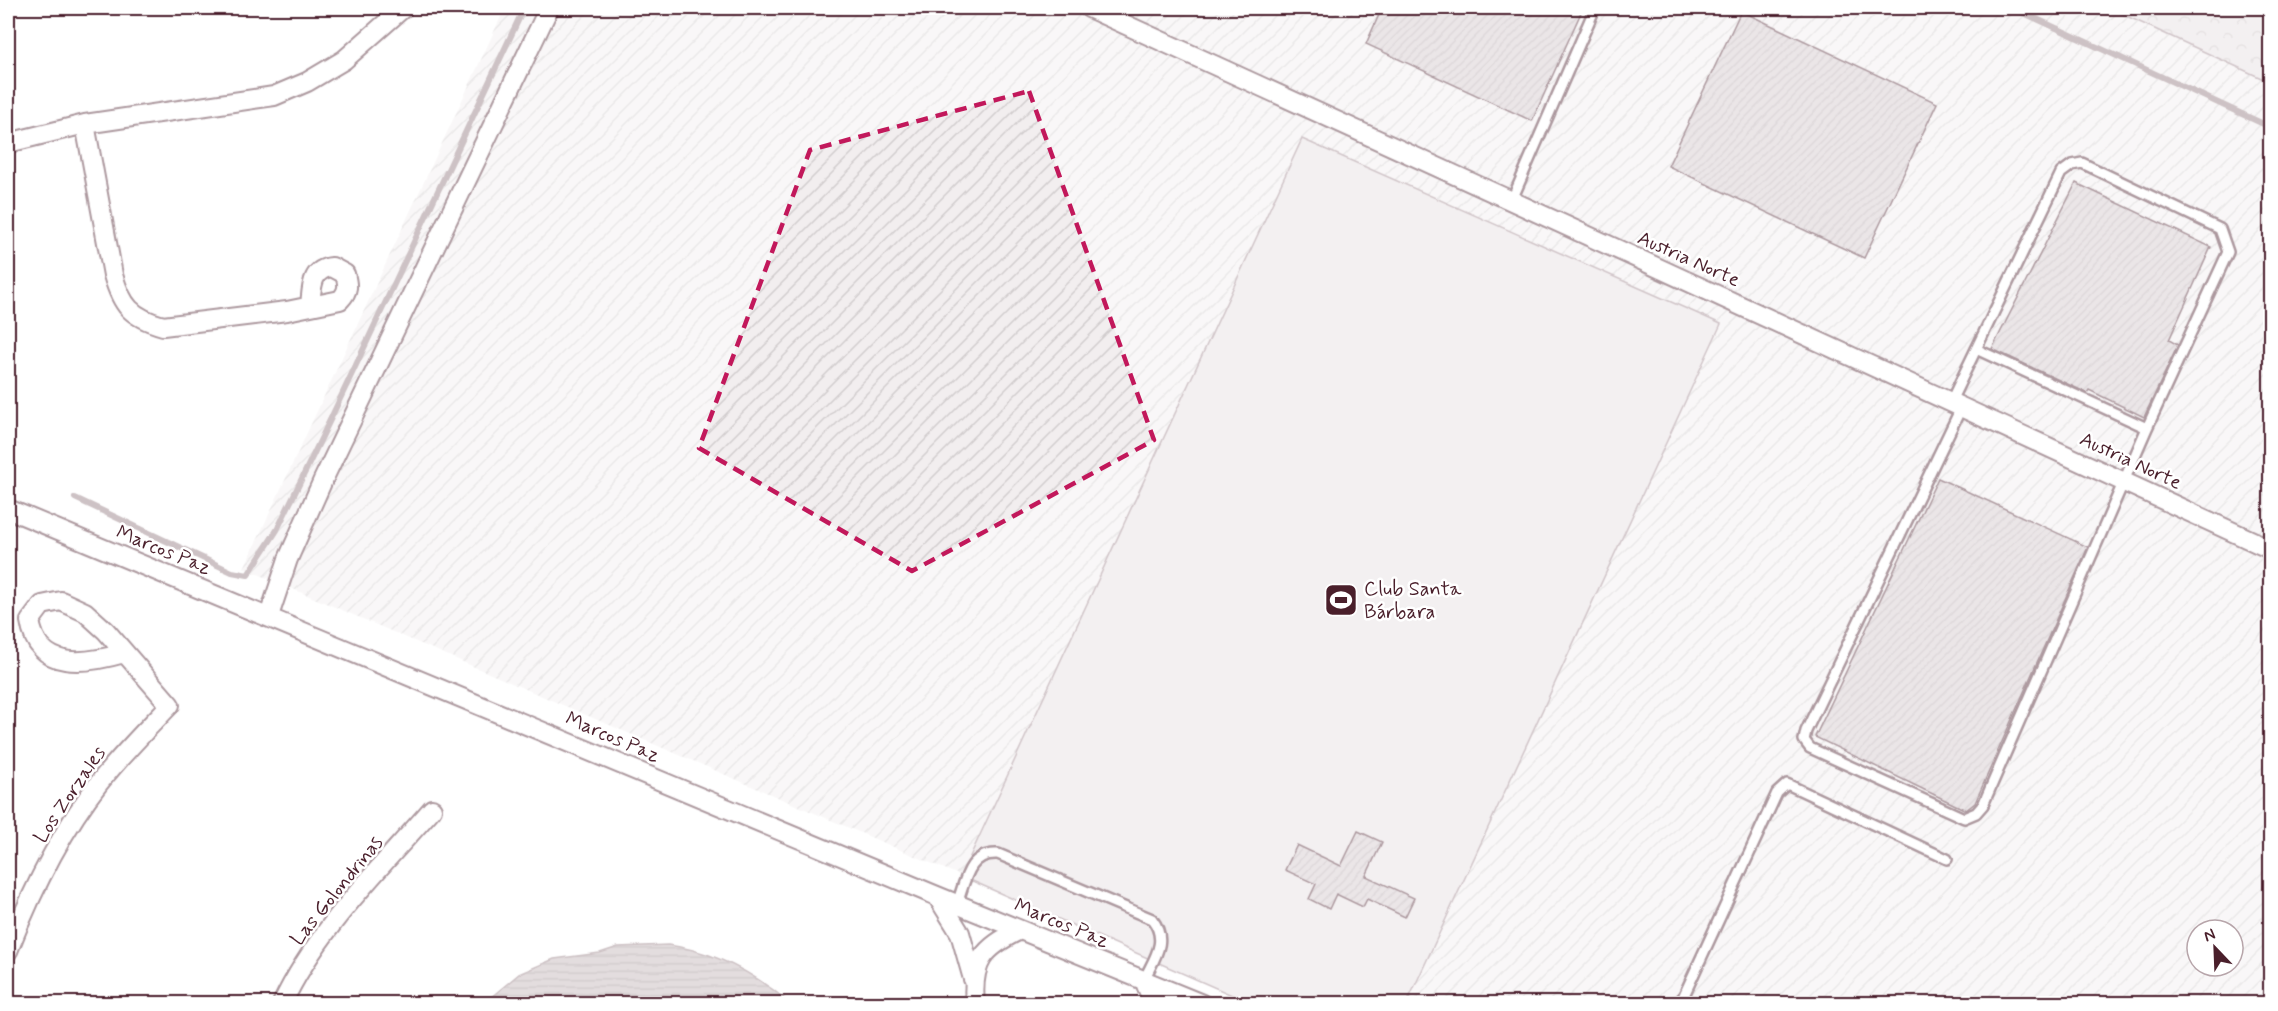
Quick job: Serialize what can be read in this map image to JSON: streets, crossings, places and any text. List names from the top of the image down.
{
  "streets": {
    "street": [
      "Austria Norte",
      "Marcos Paz",
      "Los Zorzales",
      "Las Golondrinas"
    ]
  },
  "places": {
    "sports": ["Club Santa Bárbara"]
  },
  "north": "top left"
}
